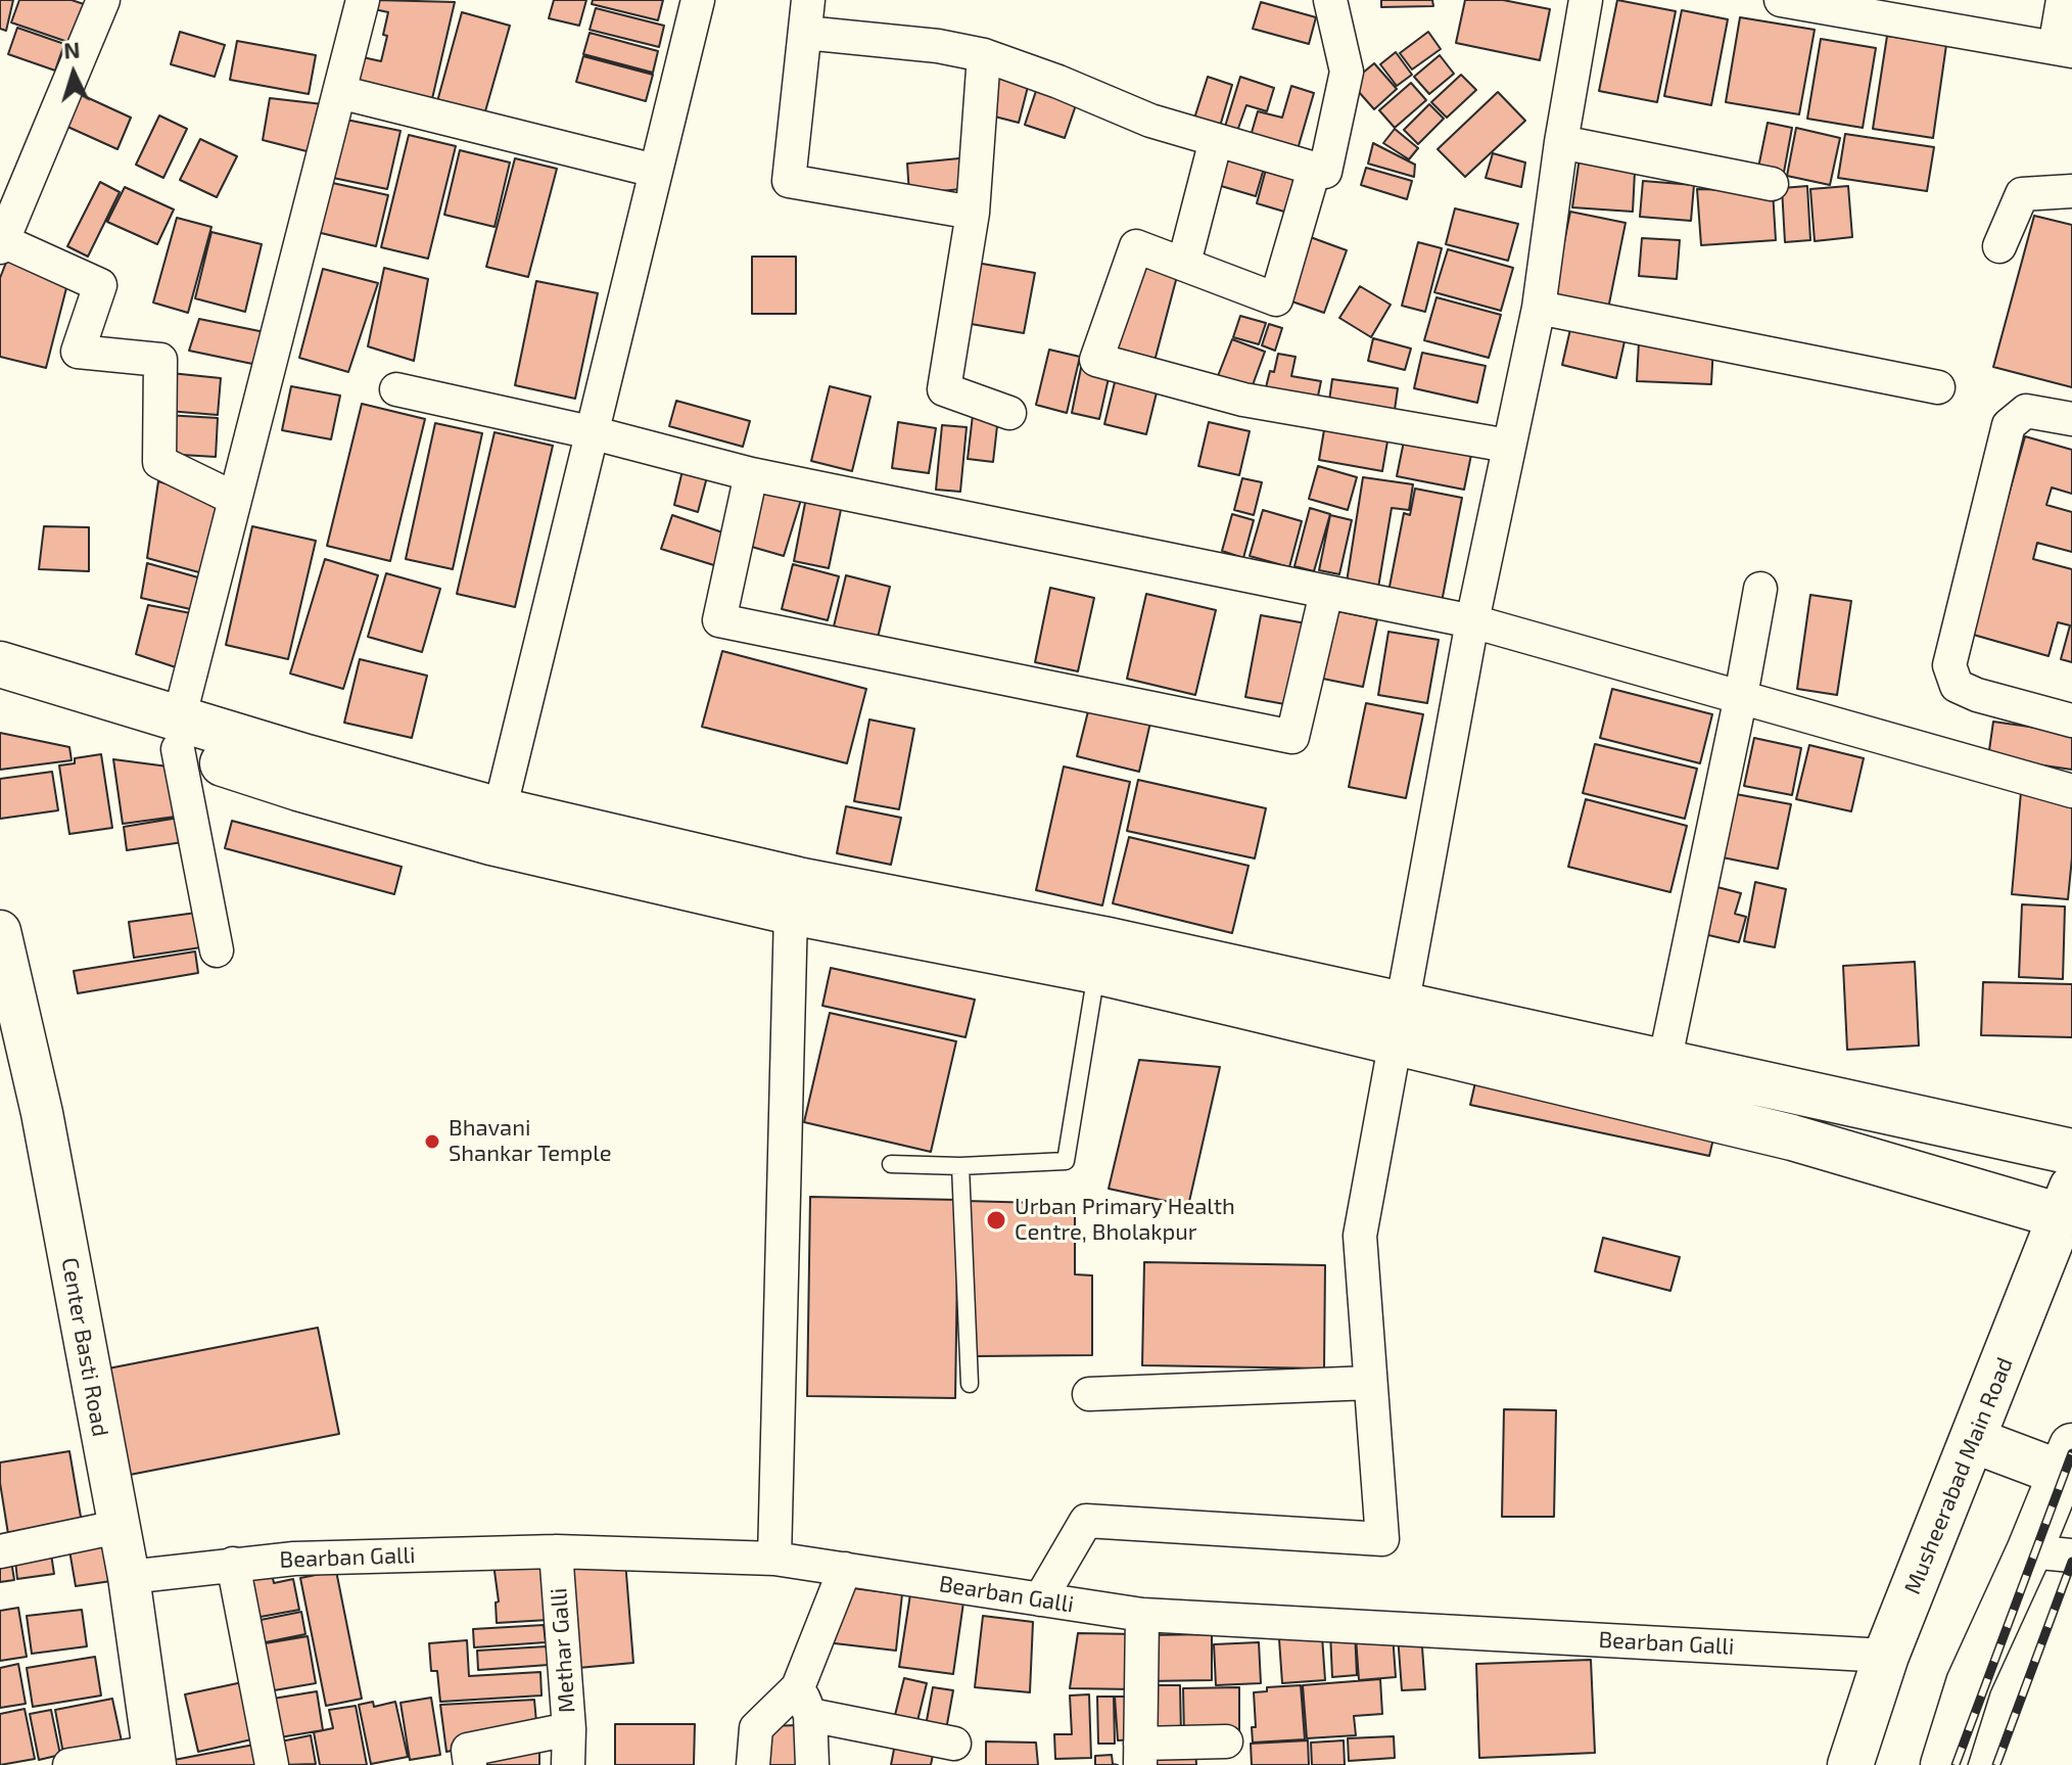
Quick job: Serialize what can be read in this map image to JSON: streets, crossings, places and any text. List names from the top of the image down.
{
  "streets": {
    "main road": ["Musheerabad Main Road"],
    "street": ["Center Basti Road", "Bearban Galli", "Methar Galli"]
  },
  "crossings": [
    ["Center Basti Road", "Bearban Galli"],
    ["Musheerabad Main Road", "Bearban Galli"],
    ["Bearban Galli", "Methar Galli"]
  ],
  "places": ["Bhavani Shankar Temple", "Urban Primary Health Centre, Bholakpur"],
  "north": "top"
}
